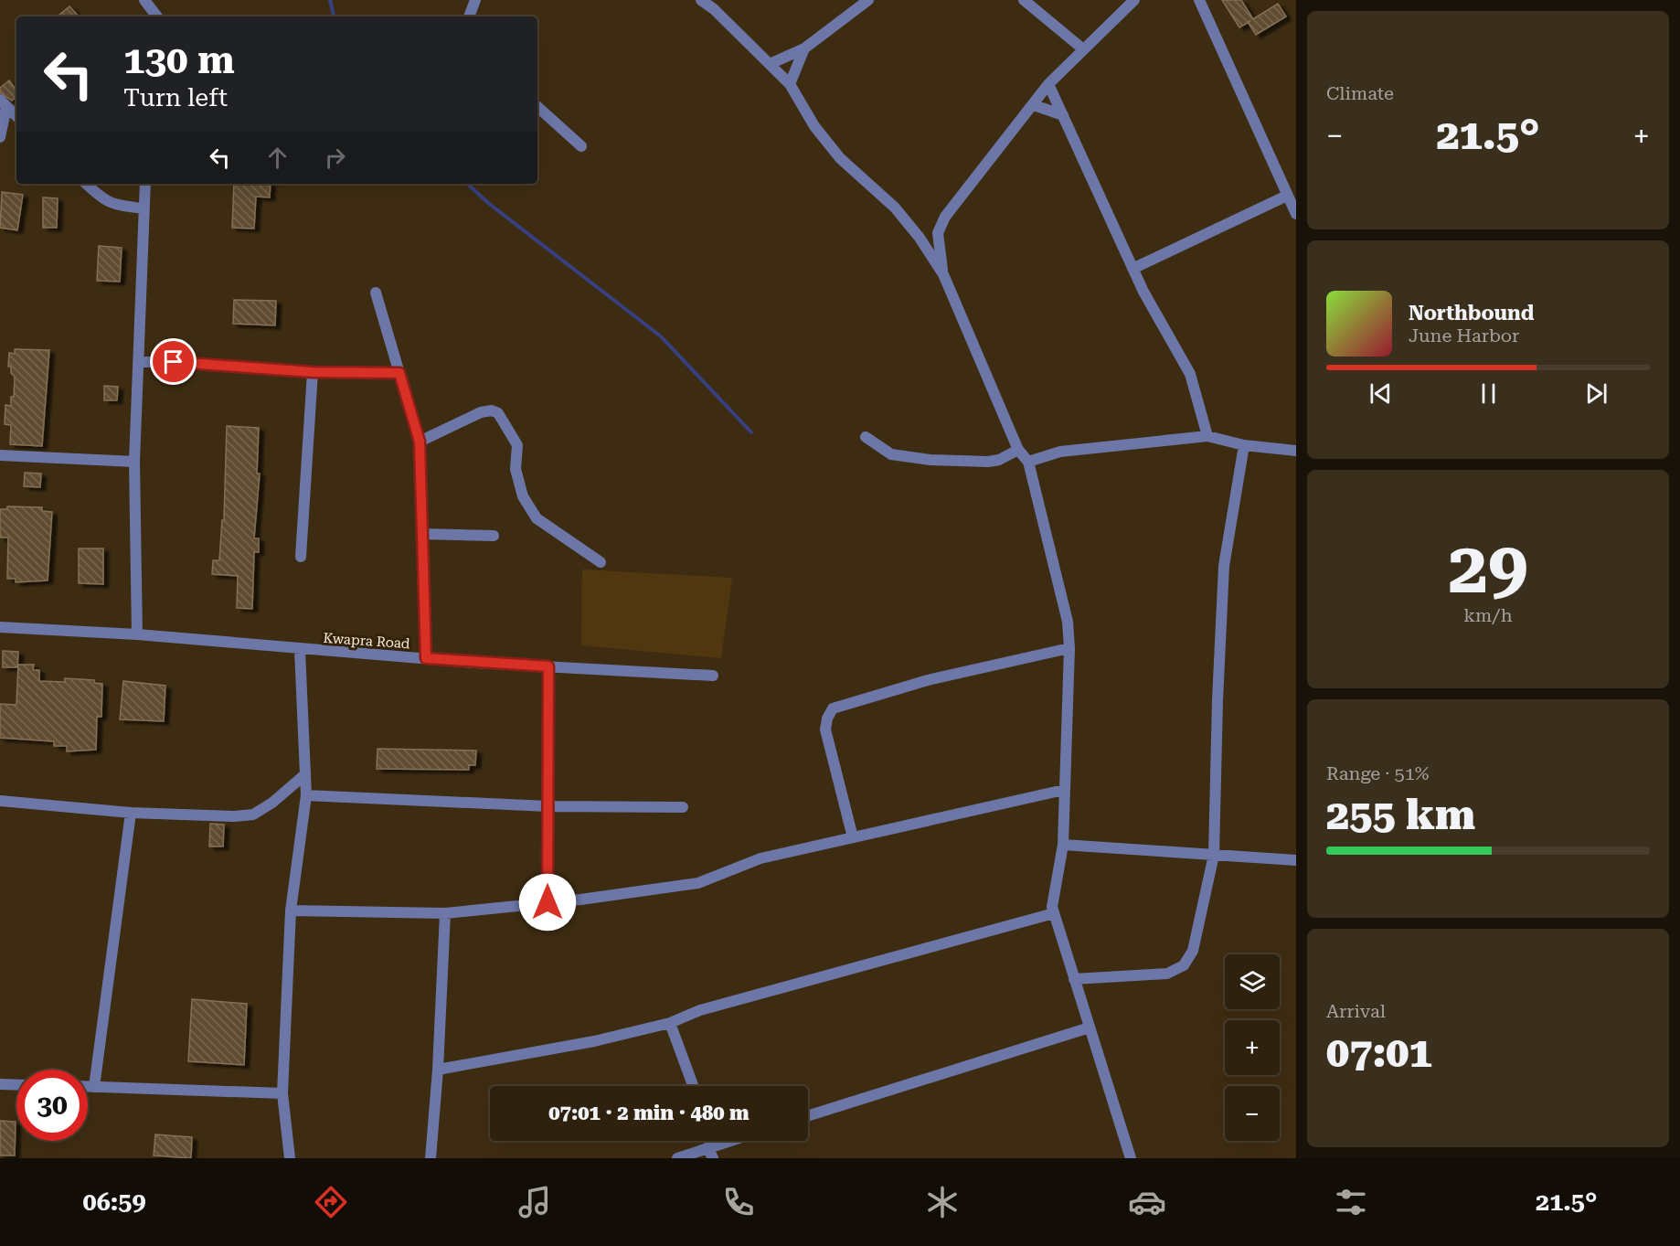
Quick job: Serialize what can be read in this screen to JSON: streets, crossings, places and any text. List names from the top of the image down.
{
  "streets": {
    "street": ["Kwapra Road"]
  },
  "page": {
    "tile": [
      "Climate",
      ["29", "km/h"],
      ["Range · 51%", "255 km"],
      ["Arrival", "07:01"]
    ],
    "turn": ["130 m", "Turn left"],
    "heat": ["−", "21.5°", "+"],
    "song": ["Northbound", "June Harbor"],
    "map_buttons": ["+", "−"],
    "limit": "30",
    "trip": "07:01 · 2 min · 480 m",
    "tabs": ["06:59", "21.5°"]
  }
}
